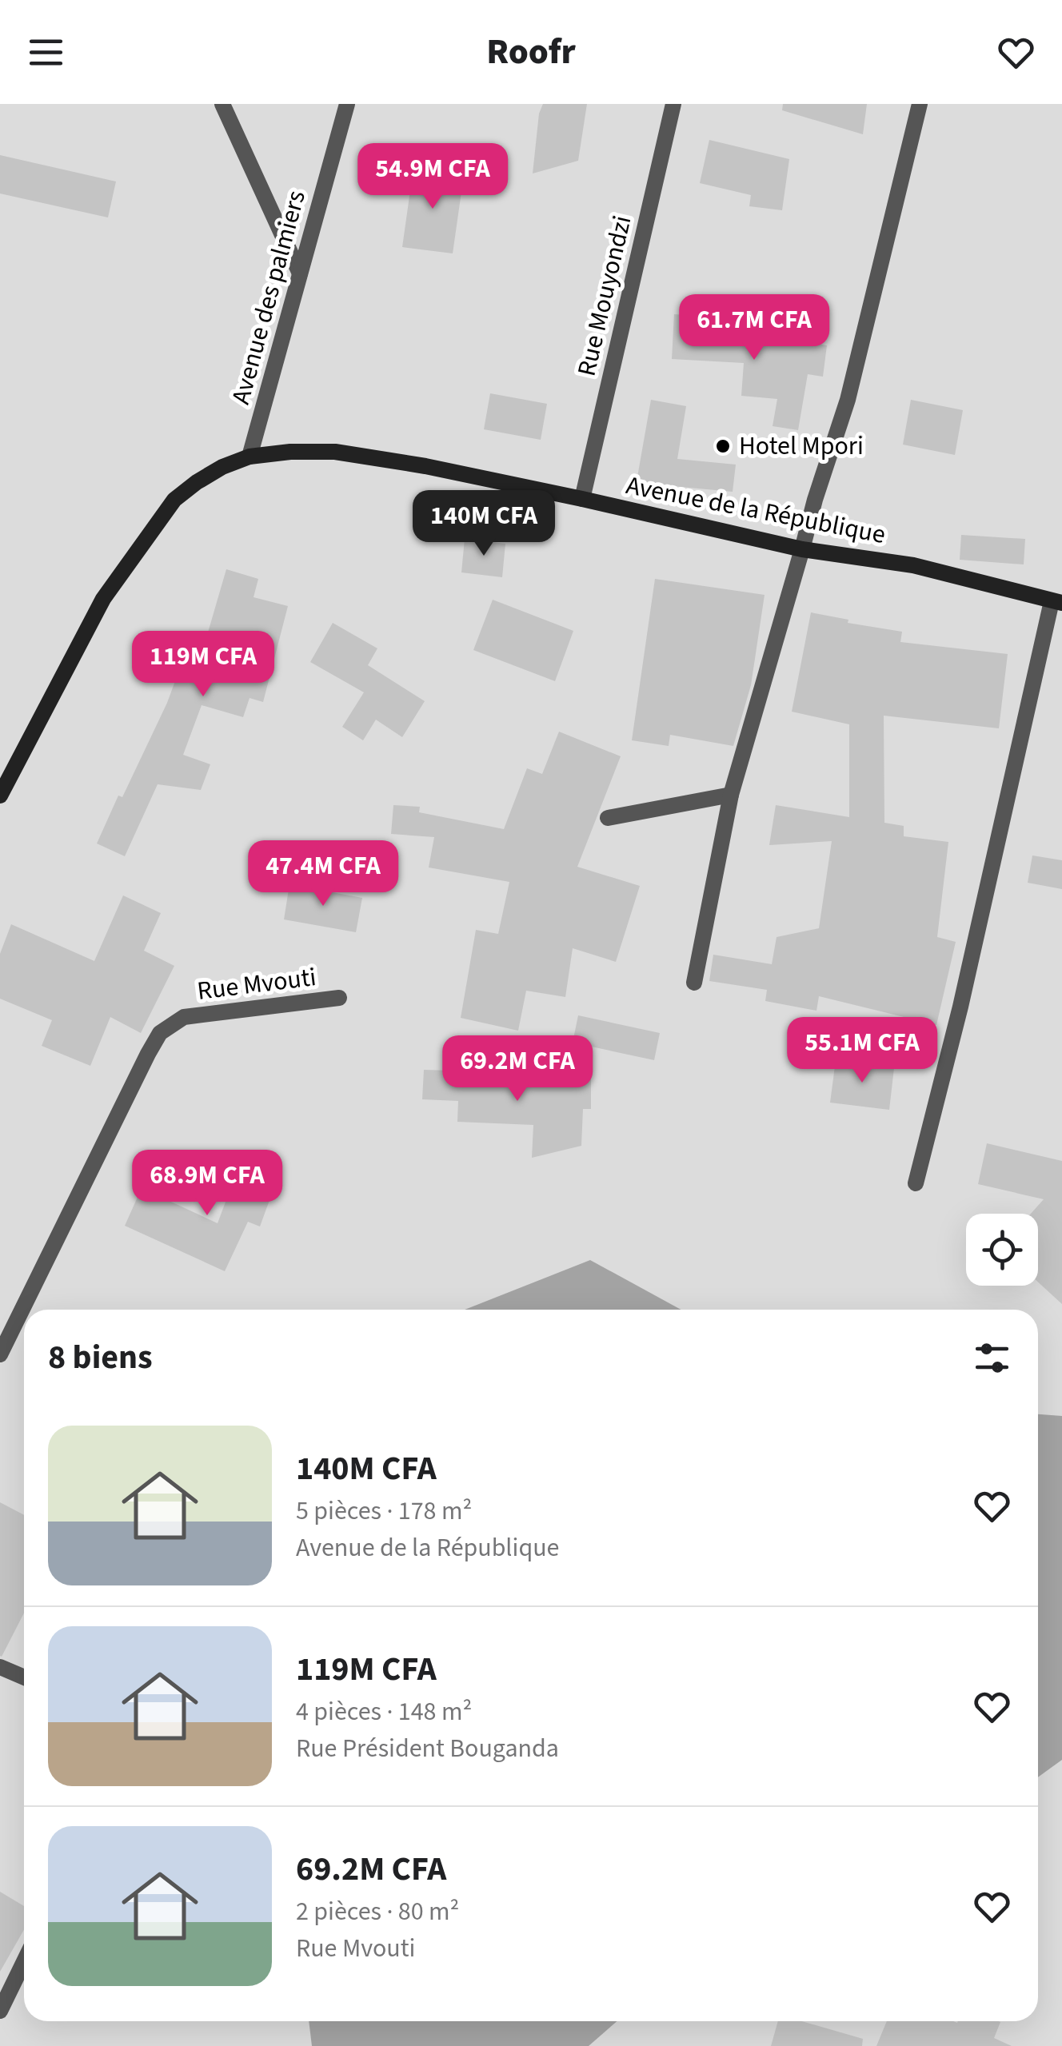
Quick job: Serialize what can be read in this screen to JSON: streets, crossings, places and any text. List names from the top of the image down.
{
  "streets": {
    "street": [
      "Rue Mouyondzi",
      "Avenue des palmiers",
      "Avenue de la République",
      "Rue Mvouti"
    ]
  },
  "crossings": [
    ["Rue Mouyondzi", "Avenue de la République"],
    ["Avenue des palmiers", "Avenue de la République"]
  ],
  "places": ["Hotel Mpori"],
  "page": {
    "header": "Roofr",
    "price": [
      "54.9M CFA",
      "61.7M CFA",
      "140M CFA",
      "119M CFA",
      "47.4M CFA",
      "55.1M CFA",
      "69.2M CFA",
      "68.9M CFA"
    ],
    "heading": "8 biens",
    "list": [
      {
        "name": "140M CFA",
        "note": "5 pièces · 178 m² · Avenue de la République"
      },
      {
        "name": "119M CFA",
        "note": "4 pièces · 148 m² · Rue Président Bouganda"
      },
      {
        "name": "69.2M CFA",
        "note": "2 pièces · 80 m² · Rue Mvouti"
      }
    ]
  }
}
